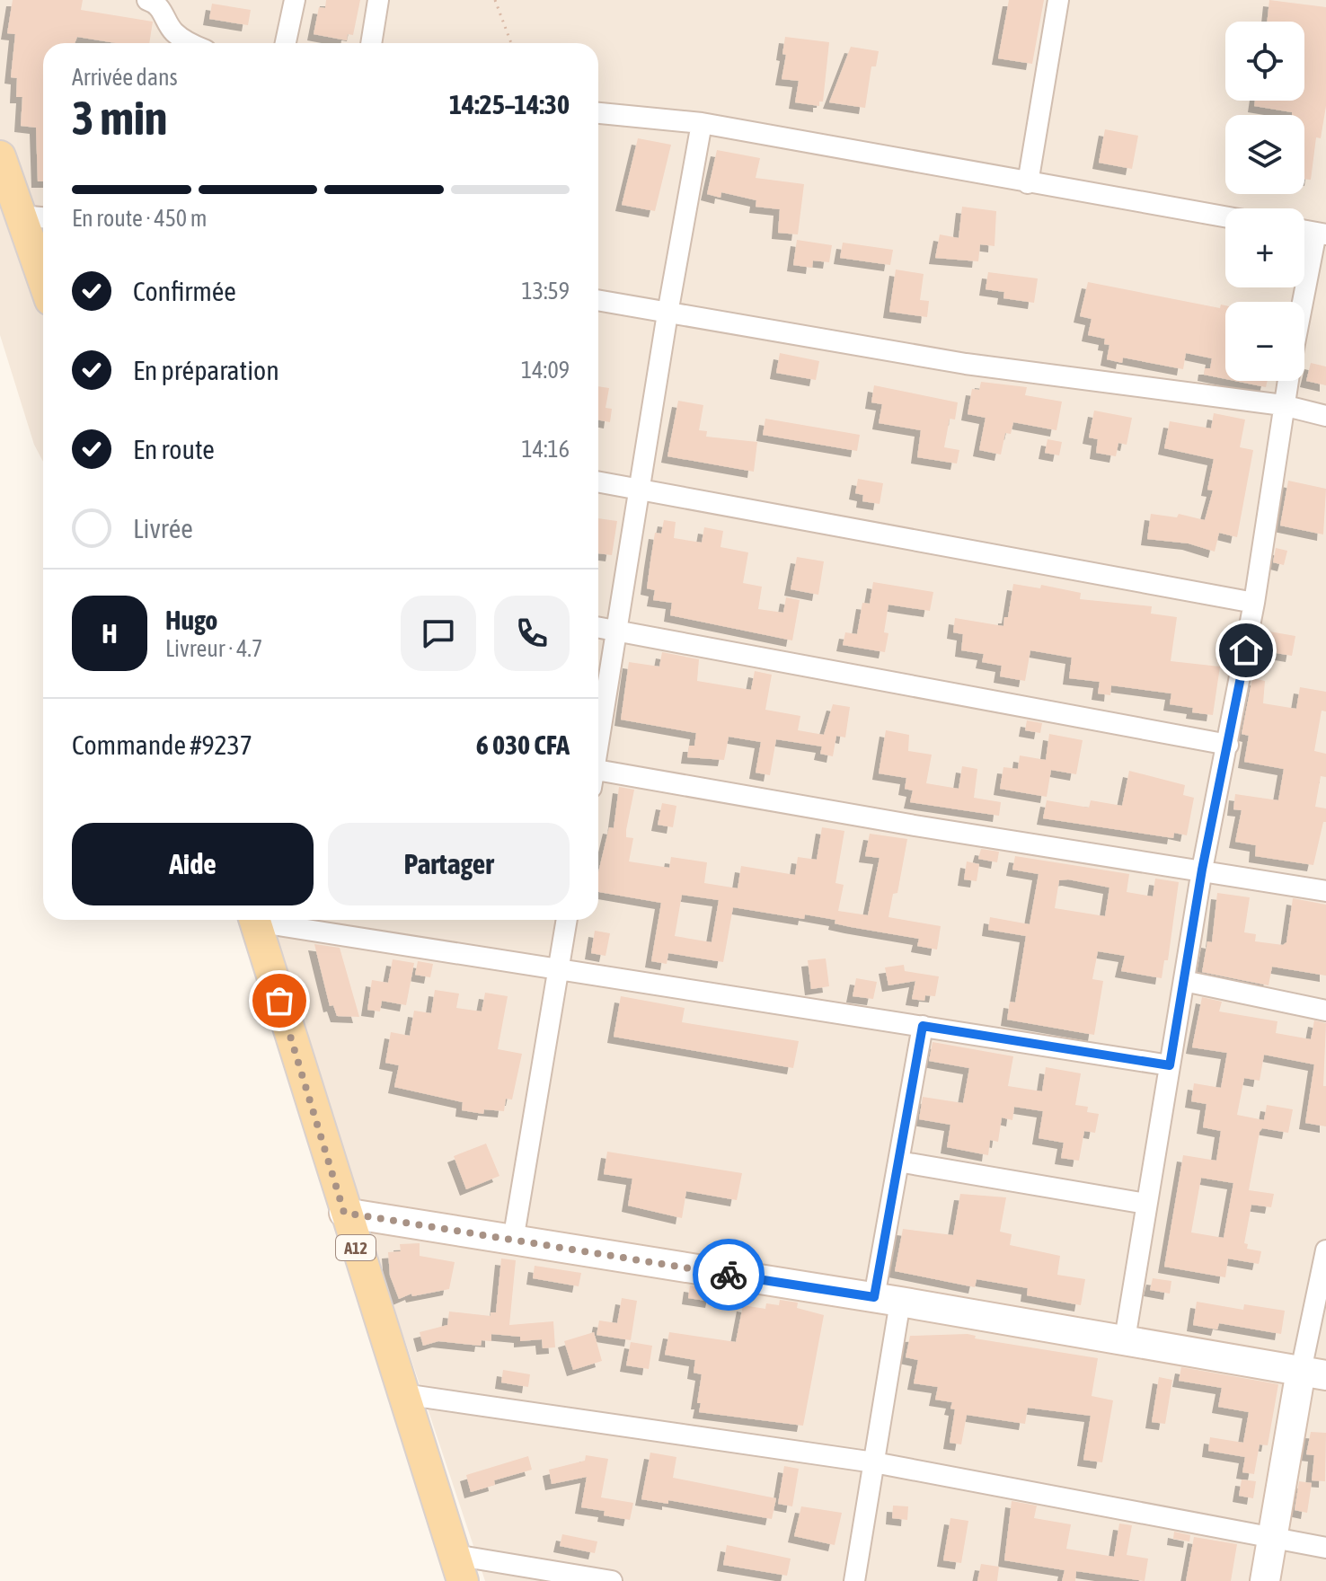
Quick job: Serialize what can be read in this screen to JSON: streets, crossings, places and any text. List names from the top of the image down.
{
  "streets": {
    "main road": ["A12"]
  },
  "page": {
    "map_buttons": ["+", "−"],
    "heading": ["3 min", "Arrivée dans", "14:25–14:30"],
    "panel": [
      "Hugo",
      "Livreur · 4.7",
      "Commande #9237",
      "6 030 CFA"
    ],
    "bar": "En route · 450 m",
    "list": [
      ["Confirmée", "13:59"],
      ["En préparation", "14:09"],
      ["En route", "14:16"],
      "Livrée"
    ],
    "round": "H",
    "buttons": ["Aide", "Partager"]
  }
}
